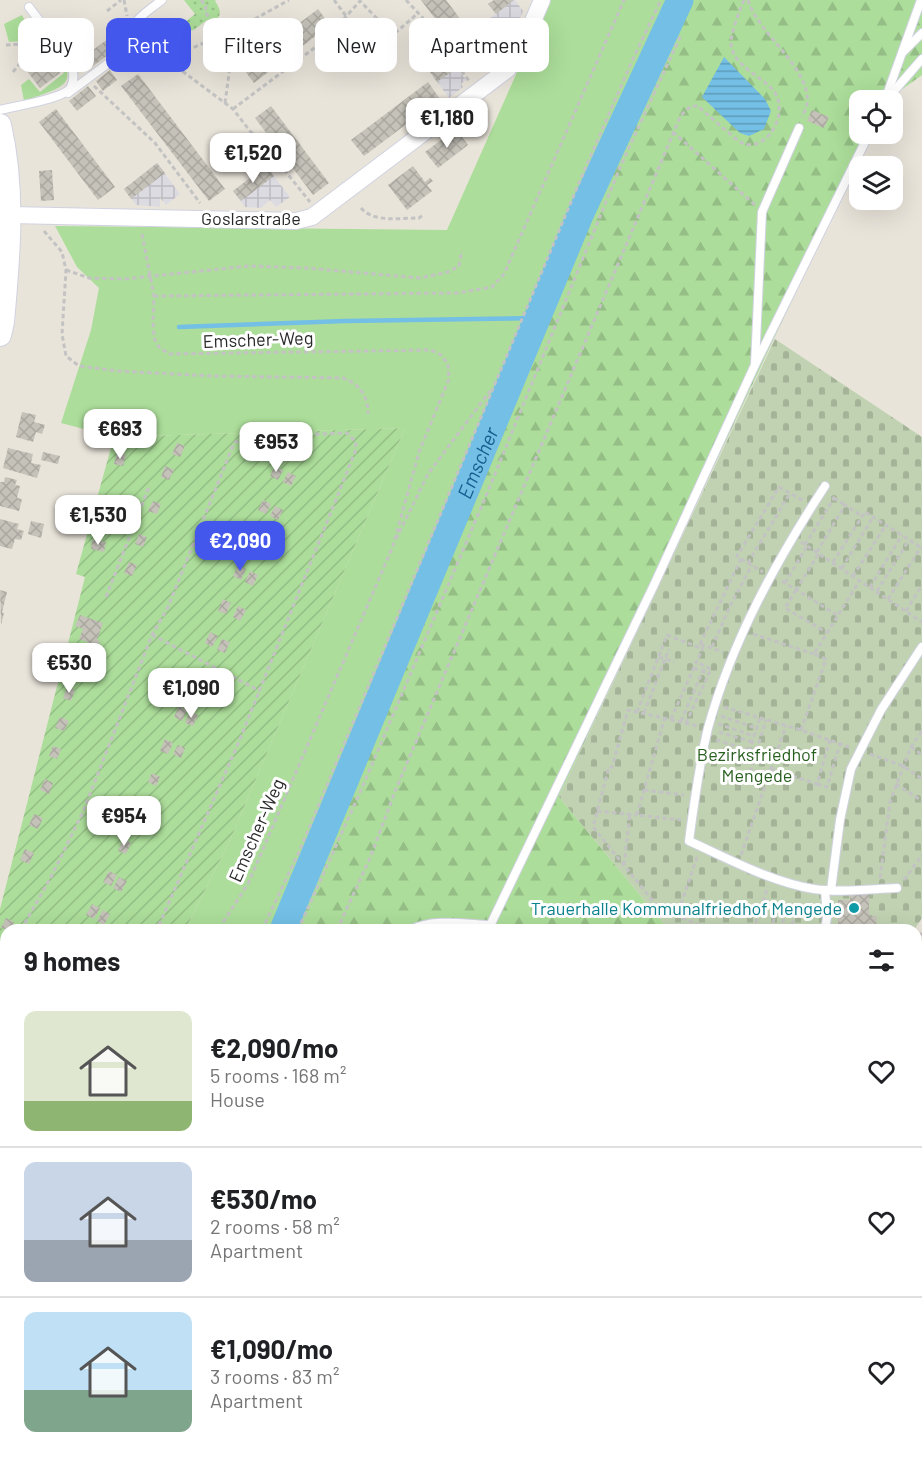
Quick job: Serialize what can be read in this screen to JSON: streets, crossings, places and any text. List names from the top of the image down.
{
  "streets": {
    "street": ["Goslarstraße"],
    "path": ["Emscher-Weg"]
  },
  "crossings": [
    ["Goslarstraße", "Emscher-Weg"]
  ],
  "water": ["Emscher"],
  "parks": ["Bezirksfriedhof Mengede"],
  "places": ["Trauerhalle Kommunalfriedhof Mengede"],
  "page": {
    "chip": [
      "Buy",
      "Rent",
      "Filters",
      "New",
      "Apartment"
    ],
    "price": [
      "€1,180",
      "€1,520",
      "€693",
      "€953",
      "€1,530",
      "€2,090",
      "€530",
      "€1,090",
      "€954"
    ],
    "heading": "9 homes",
    "list": [
      {
        "name": "€2,090/mo",
        "note": "5 rooms · 168 m² · House"
      },
      {
        "name": "€530/mo",
        "note": "2 rooms · 58 m² · Apartment"
      },
      {
        "name": "€1,090/mo",
        "note": "3 rooms · 83 m² · Apartment"
      }
    ]
  }
}
